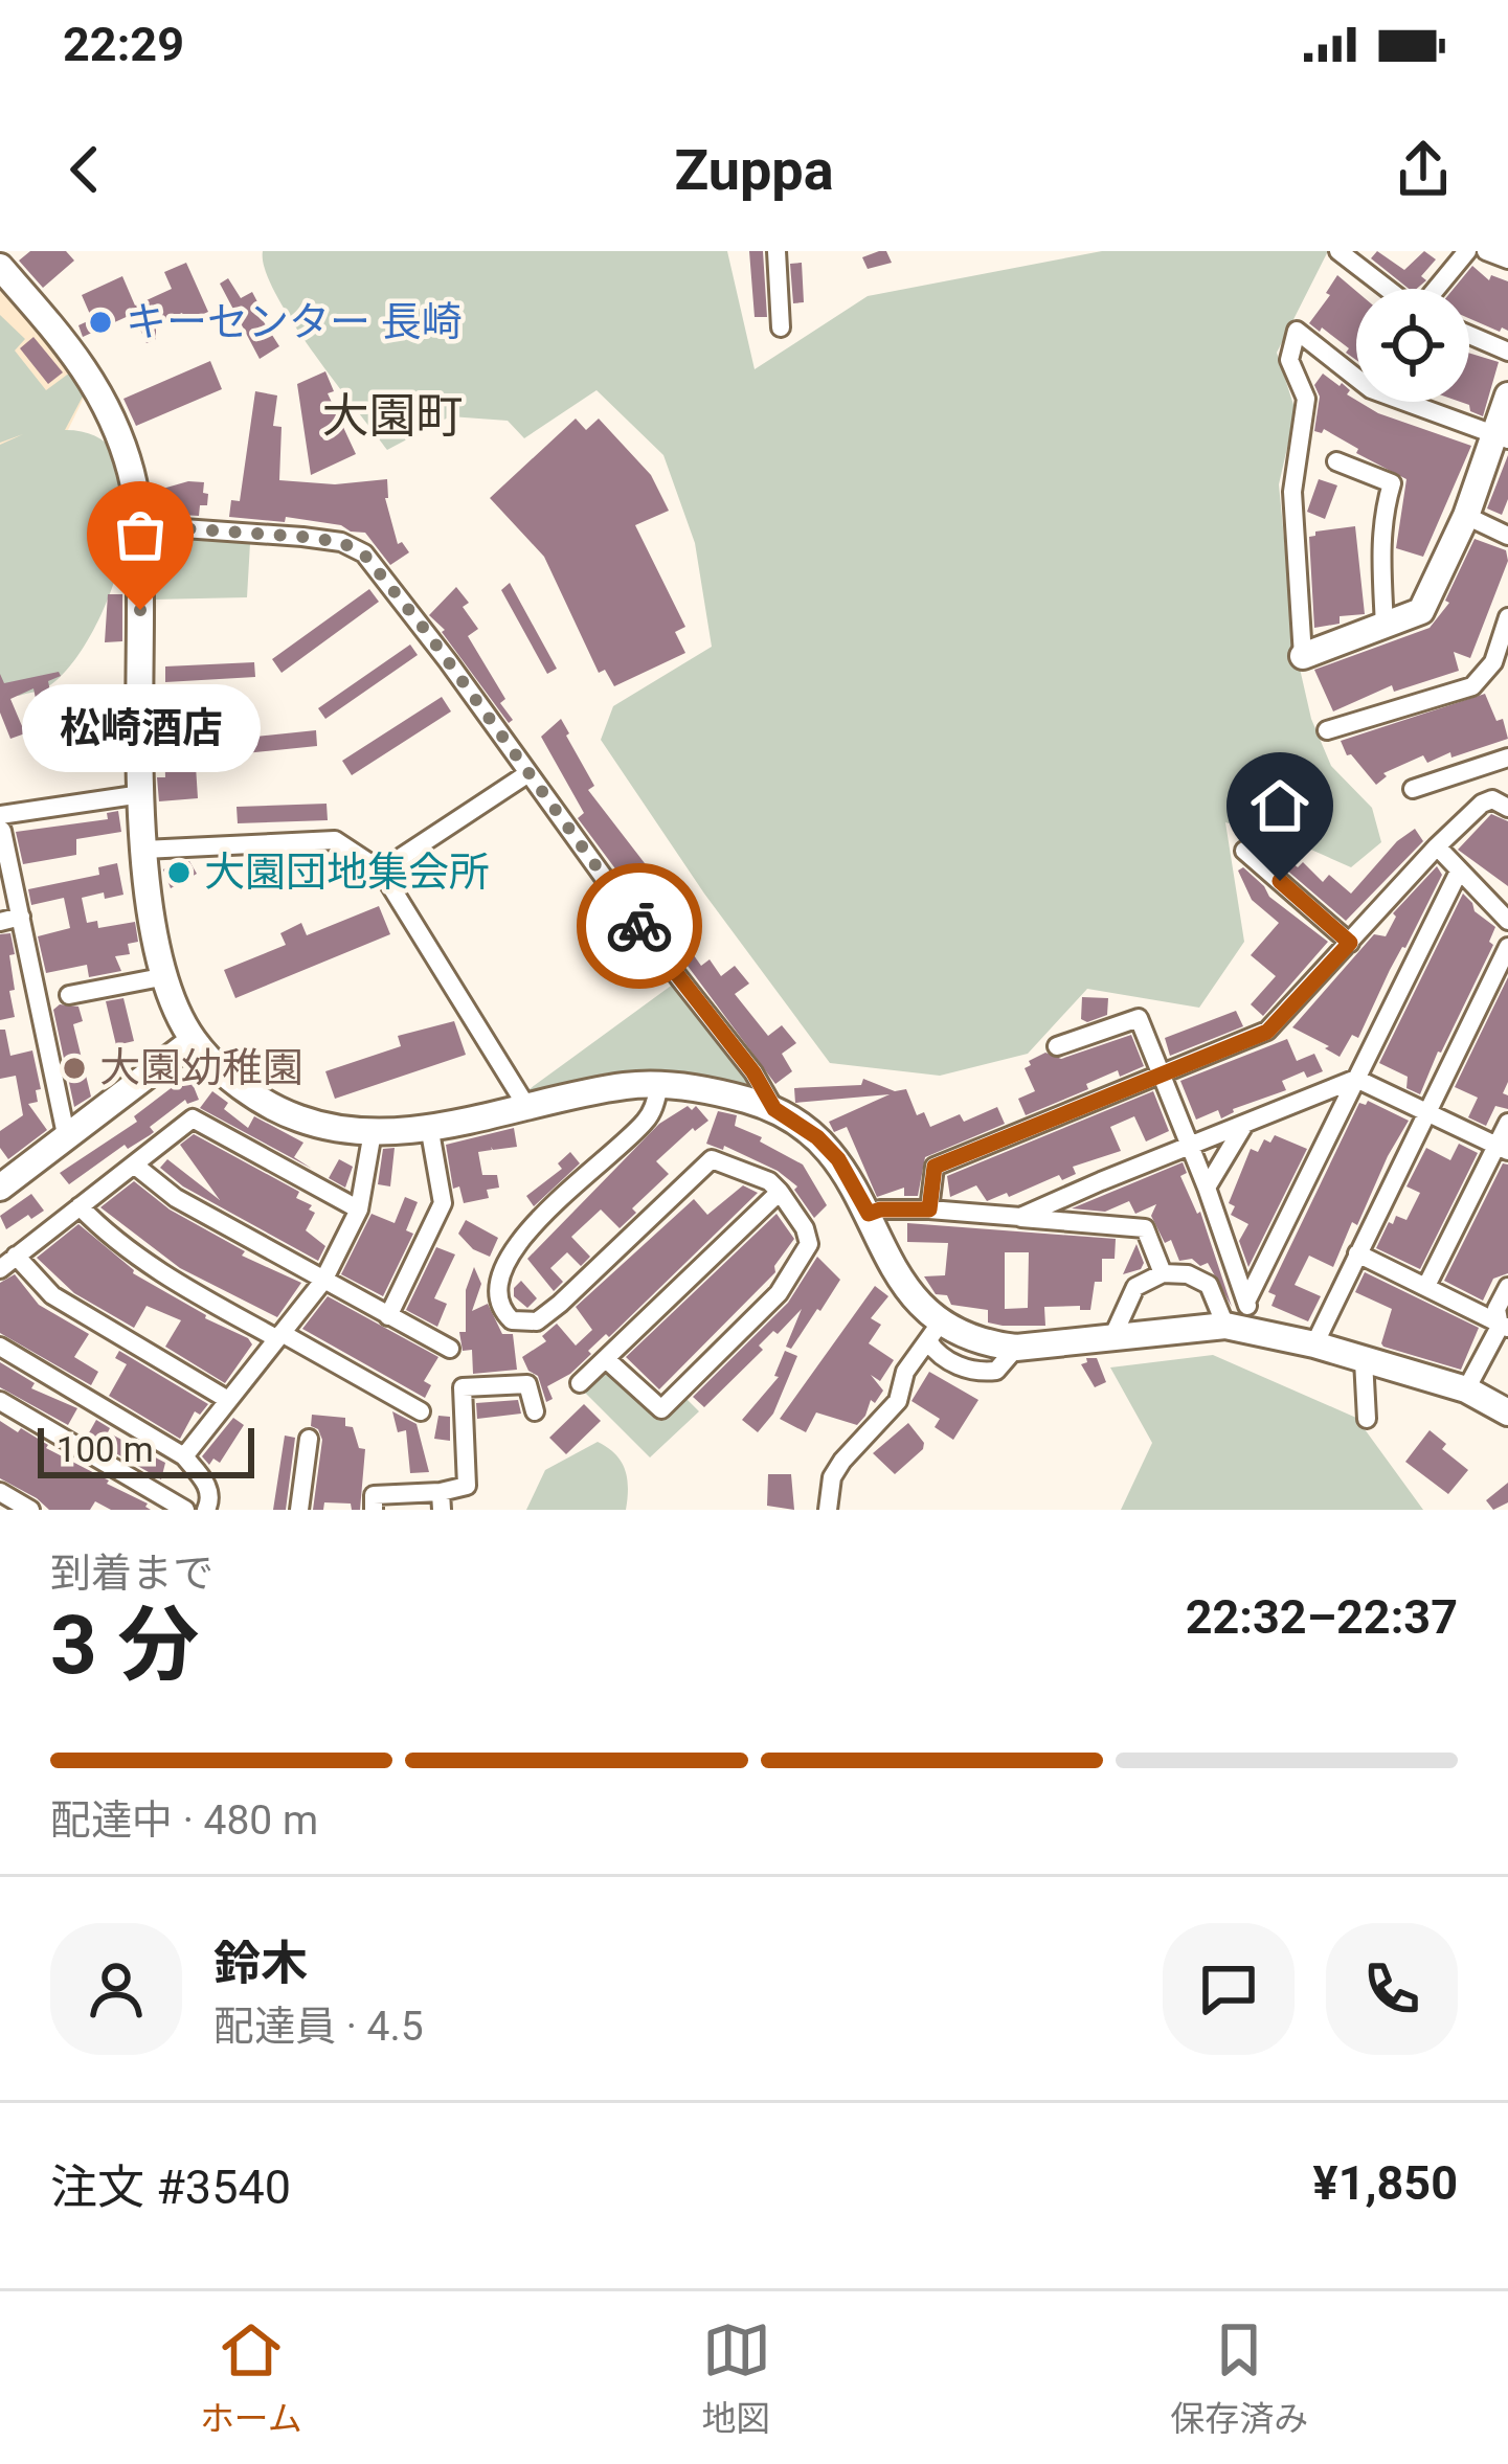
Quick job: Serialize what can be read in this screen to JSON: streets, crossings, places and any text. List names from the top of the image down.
{
  "districts": ["大園町"],
  "places": [
    "キーセンター 長崎",
    "松崎酒店",
    "大園団地集会所",
    "大園幼稚園"
  ],
  "scale_bar": "100 m",
  "page": {
    "status": "22:29",
    "header": "Zuppa",
    "bubble": "松崎酒店",
    "scale": "100 m",
    "heading": ["3 分", "到着まで", "22:32–22:37"],
    "panel": [
      "鈴木",
      "配達員 · 4.5",
      "注文 #3540",
      "¥1,850"
    ],
    "bar": "配達中 · 480 m",
    "tabs": ["ホーム", "地図", "保存済み"]
  }
}
